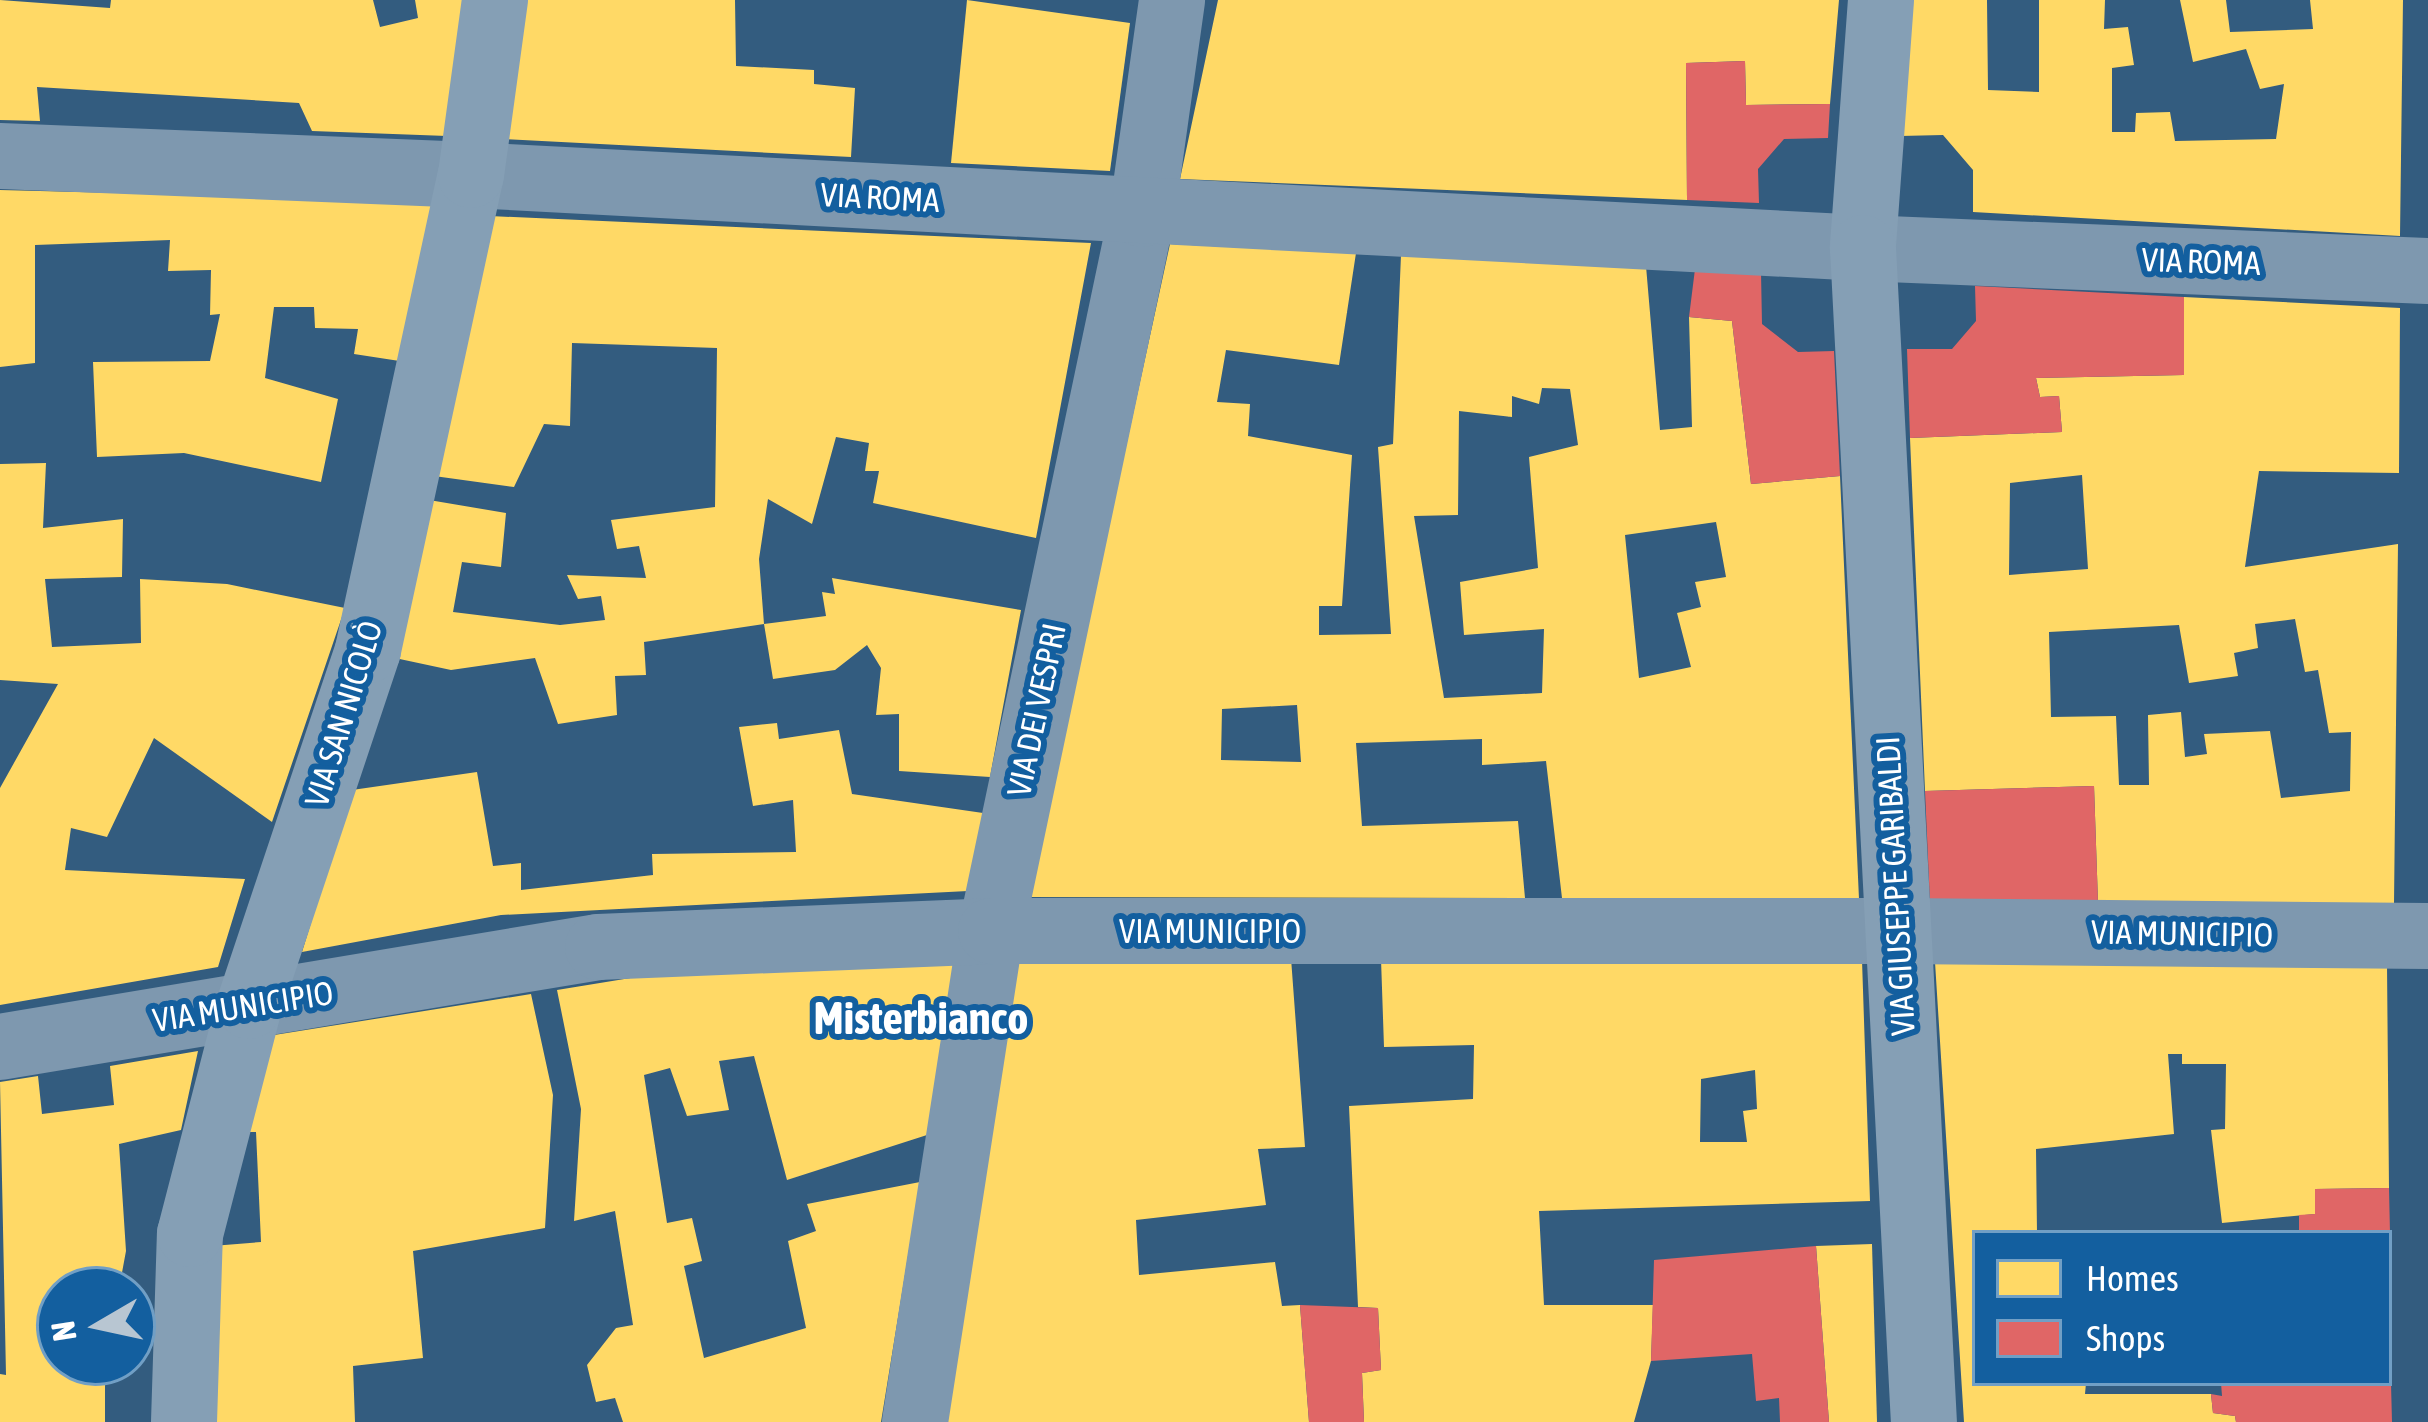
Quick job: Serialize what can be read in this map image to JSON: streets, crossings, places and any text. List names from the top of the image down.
{
  "streets": {
    "main road": ["VIA SAN NICOLÒ", "VIA GIUSEPPE GARIBALDI"],
    "street": ["VIA ROMA", "VIA DEI VESPRI", "VIA MUNICIPIO"]
  },
  "crossings": [
    ["VIA ROMA", "VIA DEI VESPRI"],
    ["VIA ROMA", "VIA SAN NICOLÒ"],
    ["VIA ROMA", "VIA GIUSEPPE GARIBALDI"],
    ["VIA DEI VESPRI", "VIA MUNICIPIO"],
    ["VIA SAN NICOLÒ", "VIA MUNICIPIO"],
    ["VIA GIUSEPPE GARIBALDI", "VIA MUNICIPIO"]
  ],
  "districts": ["Misterbianco"],
  "legend": ["Homes", "Shops"],
  "north": "left"
}
